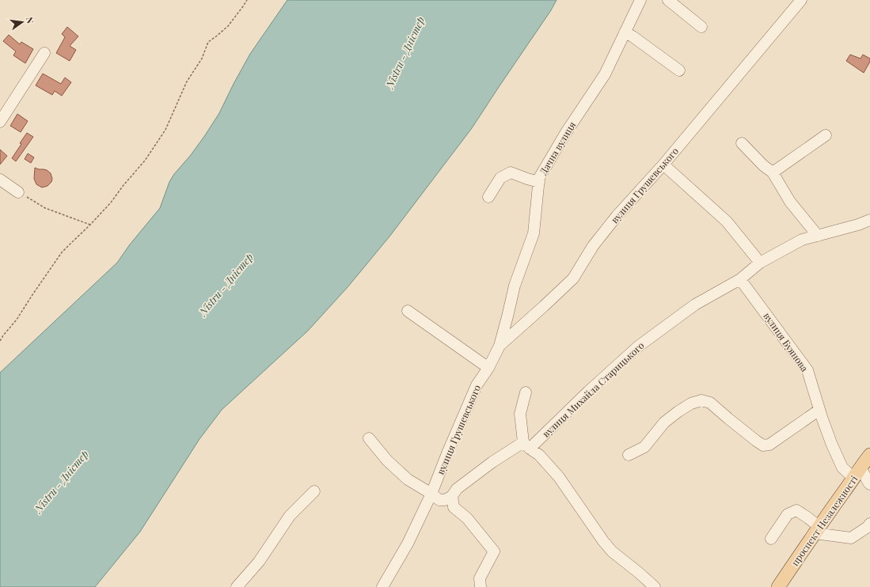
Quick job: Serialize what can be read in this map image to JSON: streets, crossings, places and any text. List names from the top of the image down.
{
  "streets": {
    "main road": ["проспект Незалежності"],
    "street": [
      "Дачна вулиця",
      "вулиця Грушевського",
      "вулиця Буянова",
      "вулиця Михайла Старицького"
    ]
  },
  "crossings": [
    ["Дачна вулиця", "вулиця Грушевського"],
    ["вулиця Буянова", "вулиця Михайла Старицького"],
    ["вулиця Буянова", "проспект Незалежності"]
  ],
  "water": ["Nistru - Дністер"],
  "north": "right"
}
